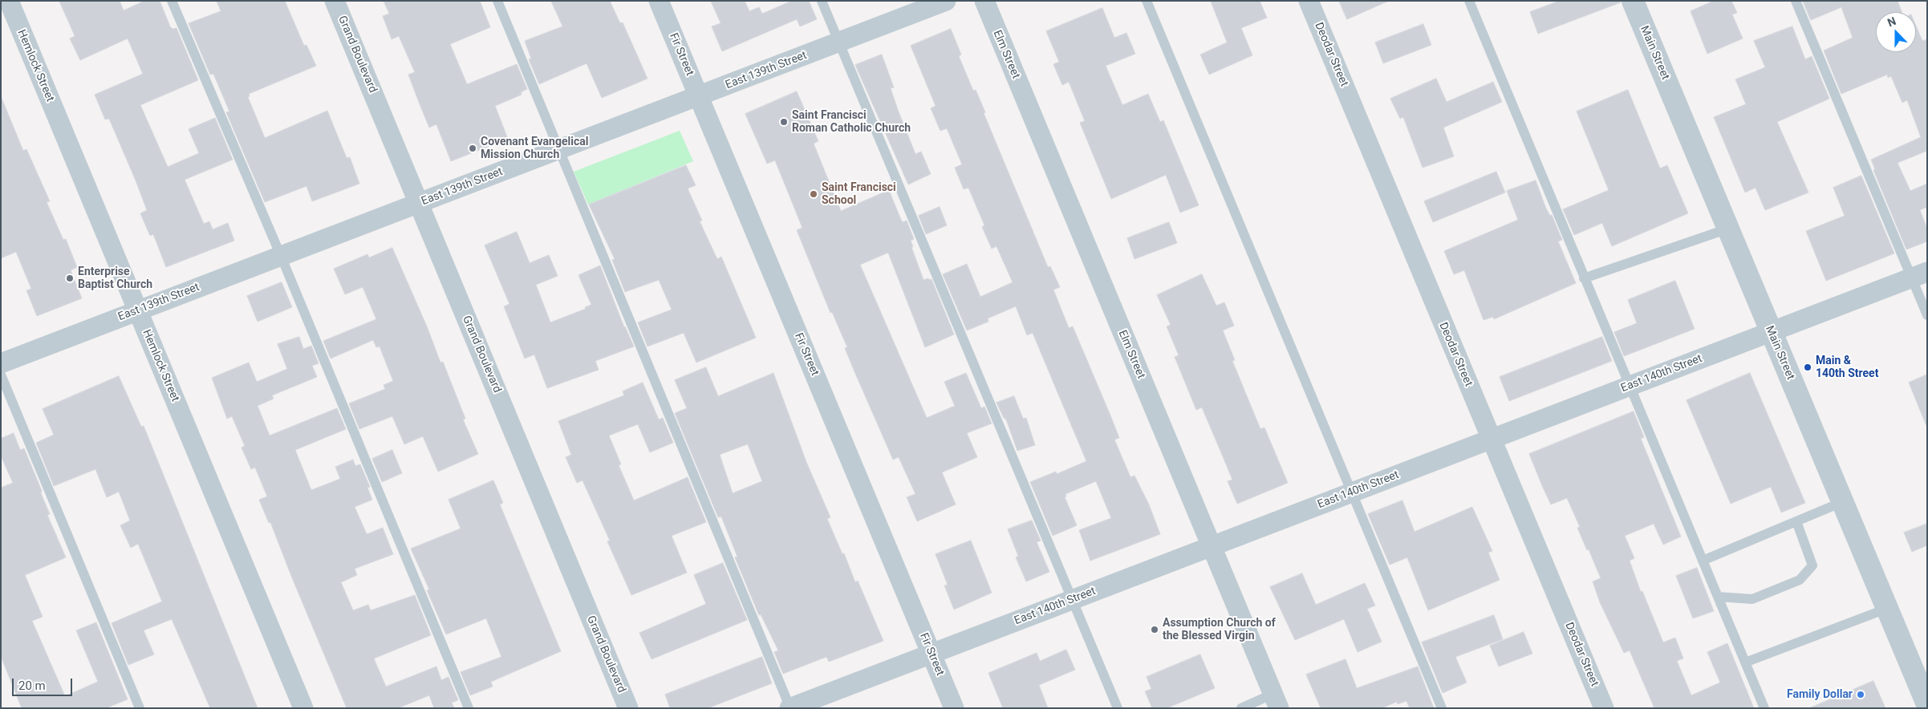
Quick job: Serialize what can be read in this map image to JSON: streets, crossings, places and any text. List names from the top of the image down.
{
  "streets": {
    "street": [
      "Main Street",
      "Grand Boulevard",
      "Fir Street",
      "Elm Street",
      "Deodar Street",
      "Hemlock Street",
      "East 139th Street",
      "East 140th Street"
    ]
  },
  "crossings": [
    ["Main Street", "East 140th Street"],
    ["Grand Boulevard", "East 139th Street"],
    ["Fir Street", "East 139th Street"],
    ["Fir Street", "East 140th Street"],
    ["Elm Street", "East 140th Street"],
    ["Deodar Street", "East 140th Street"],
    ["Hemlock Street", "East 139th Street"]
  ],
  "places": [
    "Saint Francisci Roman Catholic Church",
    "Covenant Evangelical Mission Church",
    "Saint Francisci School",
    "Enterprise Baptist Church",
    "Main & 140th Street",
    "Assumption Church of the Blessed Virgin",
    "Family Dollar"
  ],
  "scale_bar": "20 m",
  "north": "top"
}
